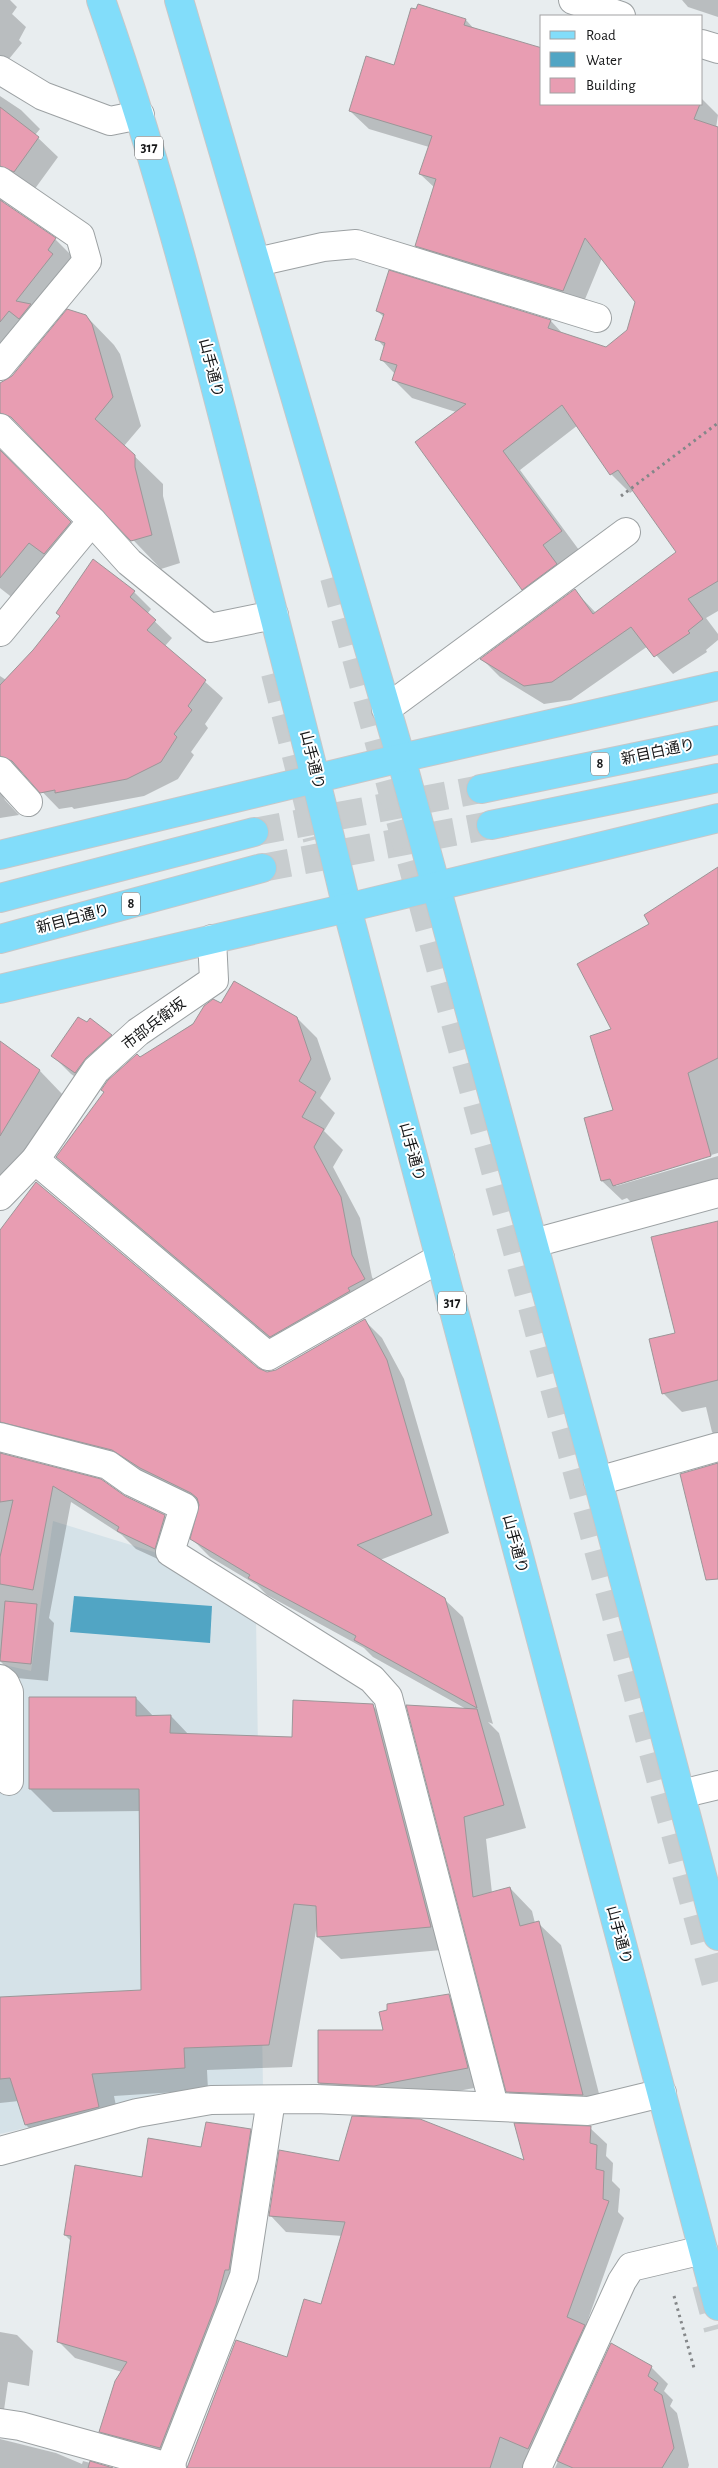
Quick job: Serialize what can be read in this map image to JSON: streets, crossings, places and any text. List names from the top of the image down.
{
  "streets": {
    "main road": [
      "317",
      "山手通り",
      "新目白通り",
      "8"
    ],
    "street": ["市部兵衛坂"]
  },
  "legend": ["Road", "Water", "Building"]
}
